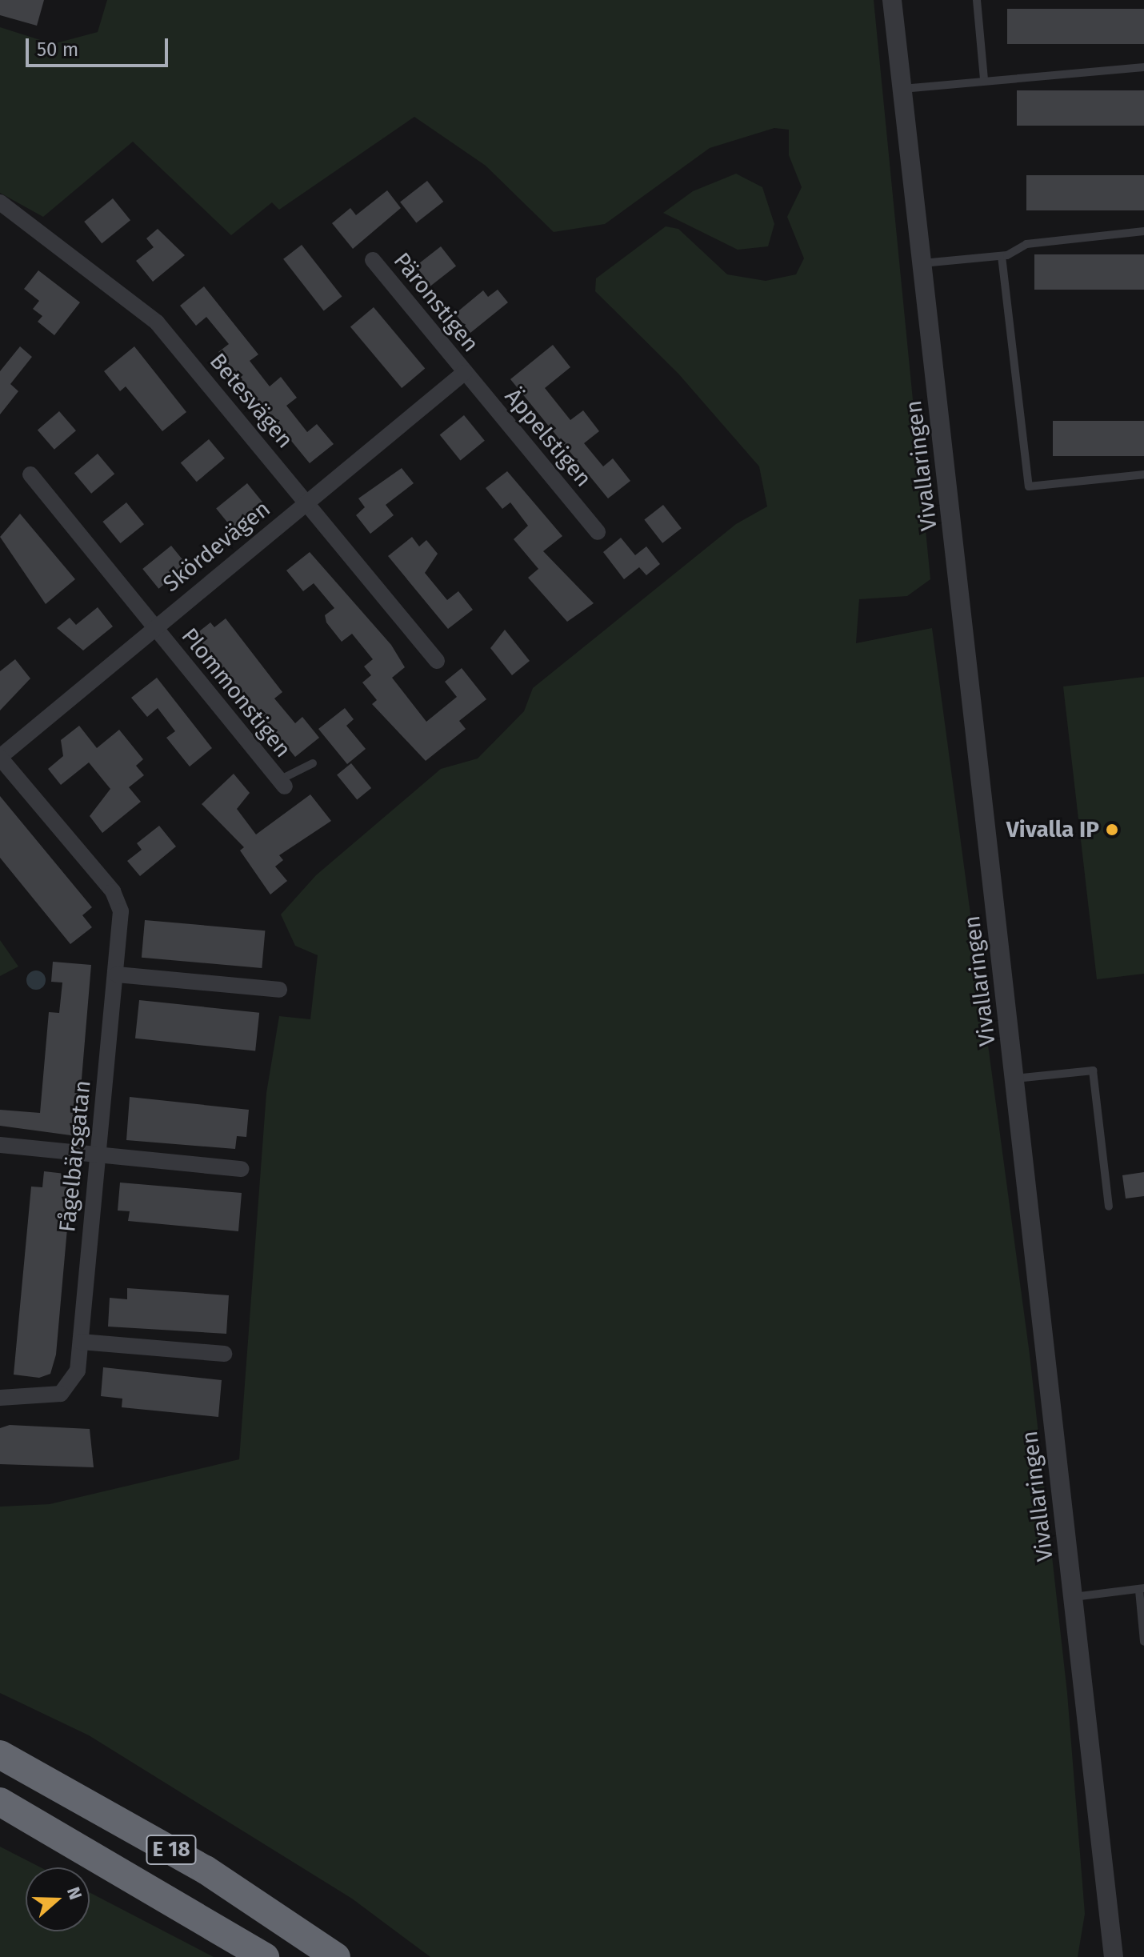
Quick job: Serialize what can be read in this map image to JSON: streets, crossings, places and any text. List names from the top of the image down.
{
  "streets": {
    "highway": ["E 18"],
    "street": [
      "Päronstigen",
      "Betesvägen",
      "Äppelstigen",
      "Vivallaringen",
      "Skördevägen",
      "Plommonstigen",
      "Fågelbärsgatan"
    ]
  },
  "crossings": [
    ["Päronstigen", "Äppelstigen"],
    ["Päronstigen", "Skördevägen"],
    ["Betesvägen", "Skördevägen"],
    ["Äppelstigen", "Skördevägen"],
    ["Skördevägen", "Plommonstigen"],
    ["Skördevägen", "Fågelbärsgatan"]
  ],
  "places": ["Vivalla IP"],
  "scale_bar": "50 m",
  "north": "right"
}
